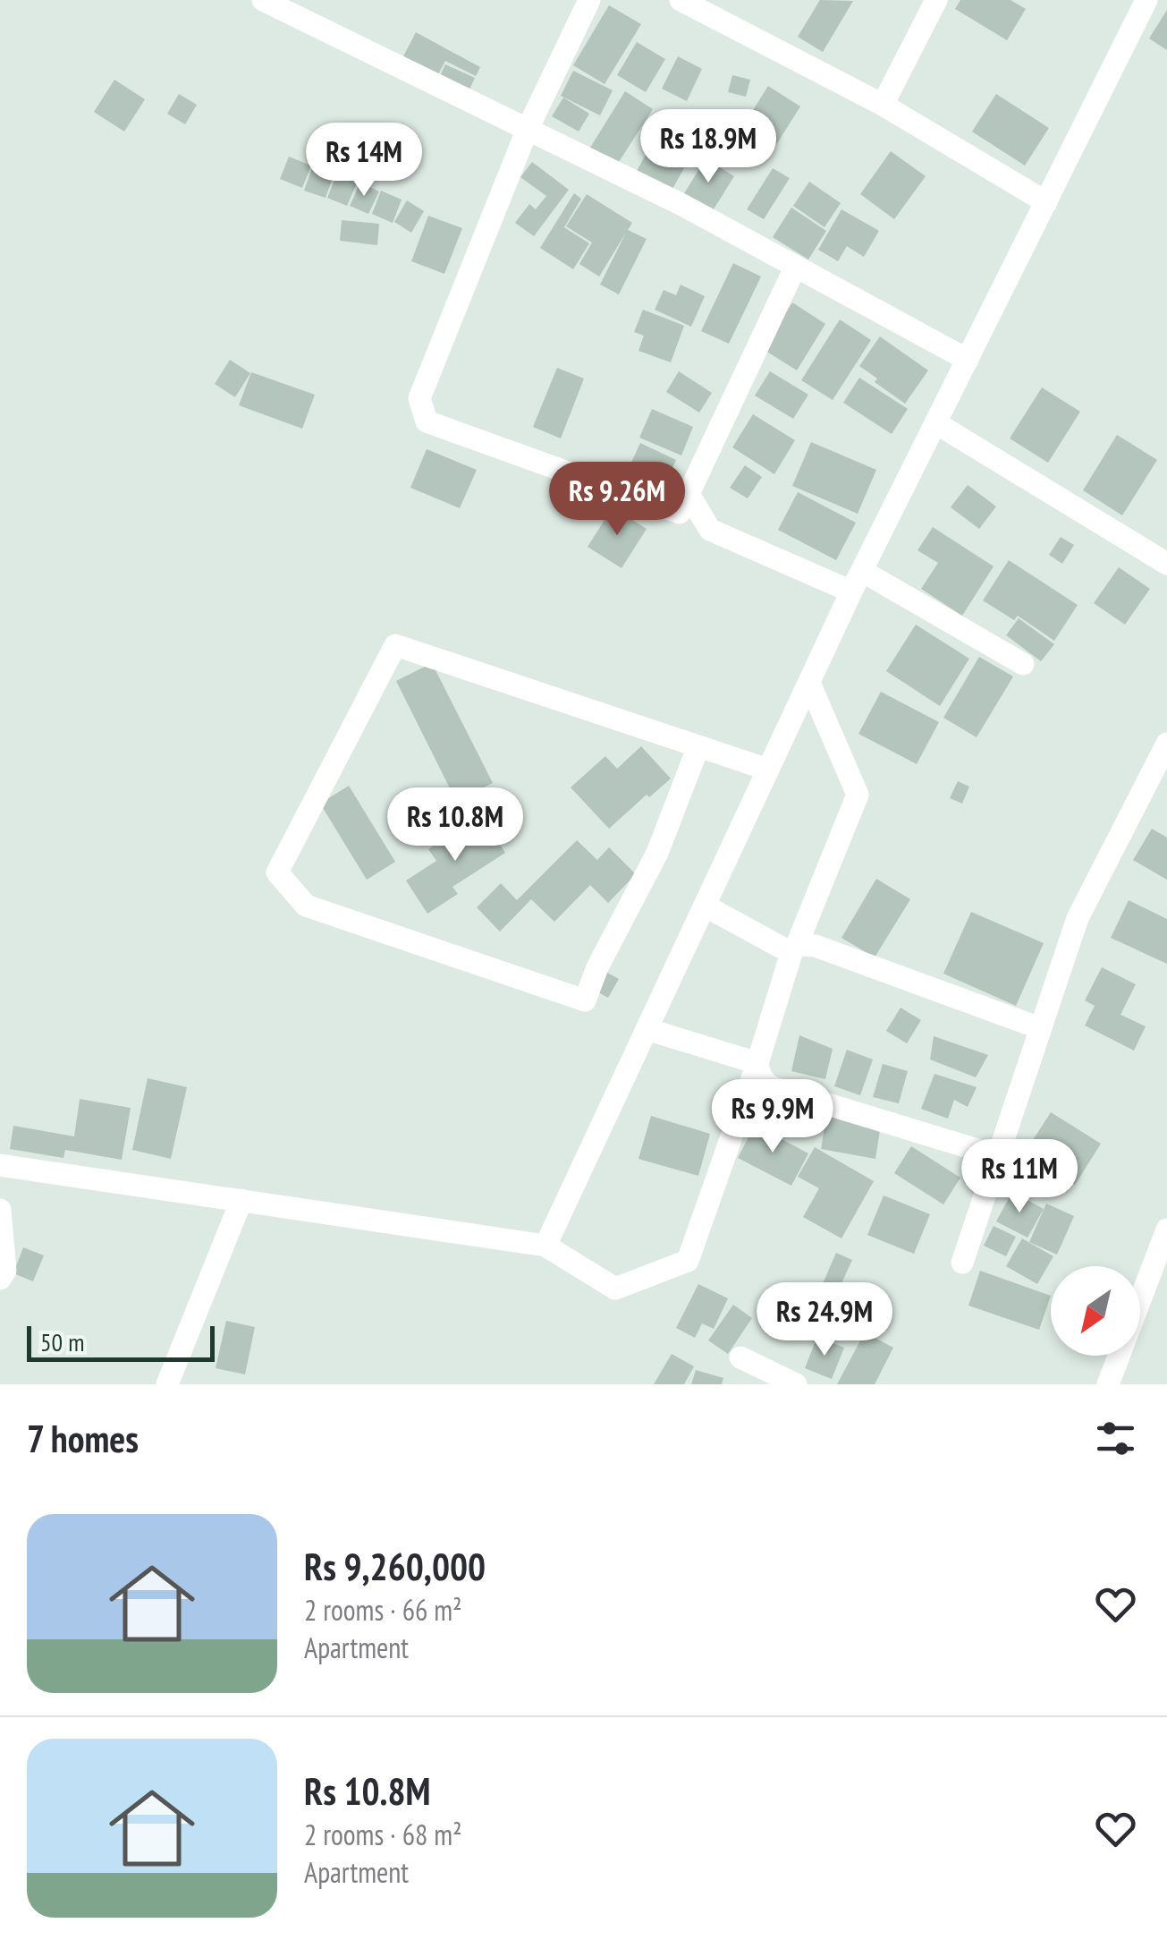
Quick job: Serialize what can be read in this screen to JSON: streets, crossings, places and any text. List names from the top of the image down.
{
  "scale_bar": "50 m",
  "north": "bottom left",
  "page": {
    "price": [
      "Rs 18.9M",
      "Rs 14M",
      "Rs 9.26M",
      "Rs 10.8M",
      "Rs 9.9M",
      "Rs 11M",
      "Rs 24.9M"
    ],
    "scale": "50 m",
    "heading": "7 homes",
    "list": [
      {
        "name": "Rs 9,260,000",
        "note": "2 rooms · 66 m² · Apartment"
      },
      {
        "name": "Rs 10.8M",
        "note": "2 rooms · 68 m² · Apartment"
      }
    ]
  }
}
